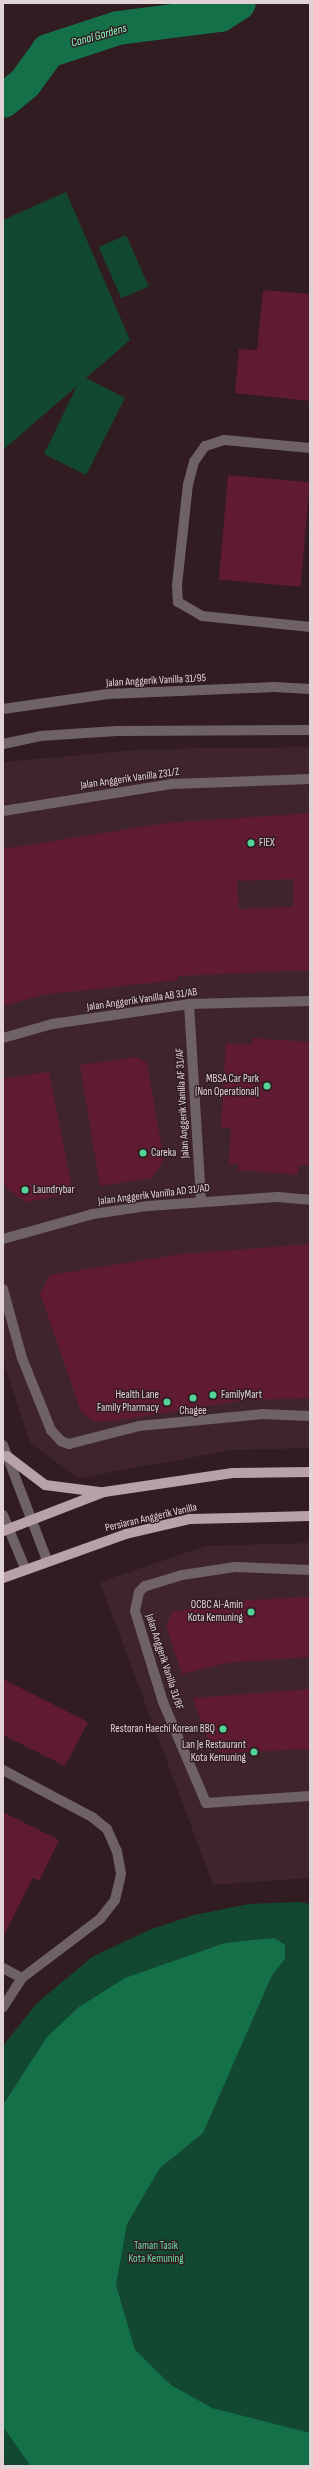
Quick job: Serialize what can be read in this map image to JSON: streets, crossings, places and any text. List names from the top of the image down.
{
  "streets": {
    "main road": ["Persiaran Anggerik Vanilla"],
    "street": [
      "Jalan Anggerik Vanilla 31/95",
      "Jalan Anggerik Vanilla Z31/Z",
      "Jalan Anggerik Vanilla AB 31/AB",
      "Jalan Anggerik Vanilla AF 31/AF",
      "Jalan Anggerik Vanilla AD 31/AD",
      "Jalan Anggerik Vanilla 31/BF"
    ]
  },
  "crossings": [
    ["Jalan Anggerik Vanilla AB 31/AB", "Jalan Anggerik Vanilla AF 31/AF"],
    ["Jalan Anggerik Vanilla AF 31/AF", "Jalan Anggerik Vanilla AD 31/AD"]
  ],
  "water": ["Canal Gardens"],
  "parks": ["Taman Tasik Kota Kemuning"],
  "places": [
    "FIEX",
    "MBSA Car Park (Non Operational)",
    "Careka",
    "Laundrybar",
    "FamilyMart",
    "Chagee",
    "Health Lane Family Pharmacy",
    "OCBC Al-Amin Kota Kemuning",
    "Restoran Haechi Korean BBQ",
    "Lan Je Restaurant Kota Kemuning"
  ]
}
